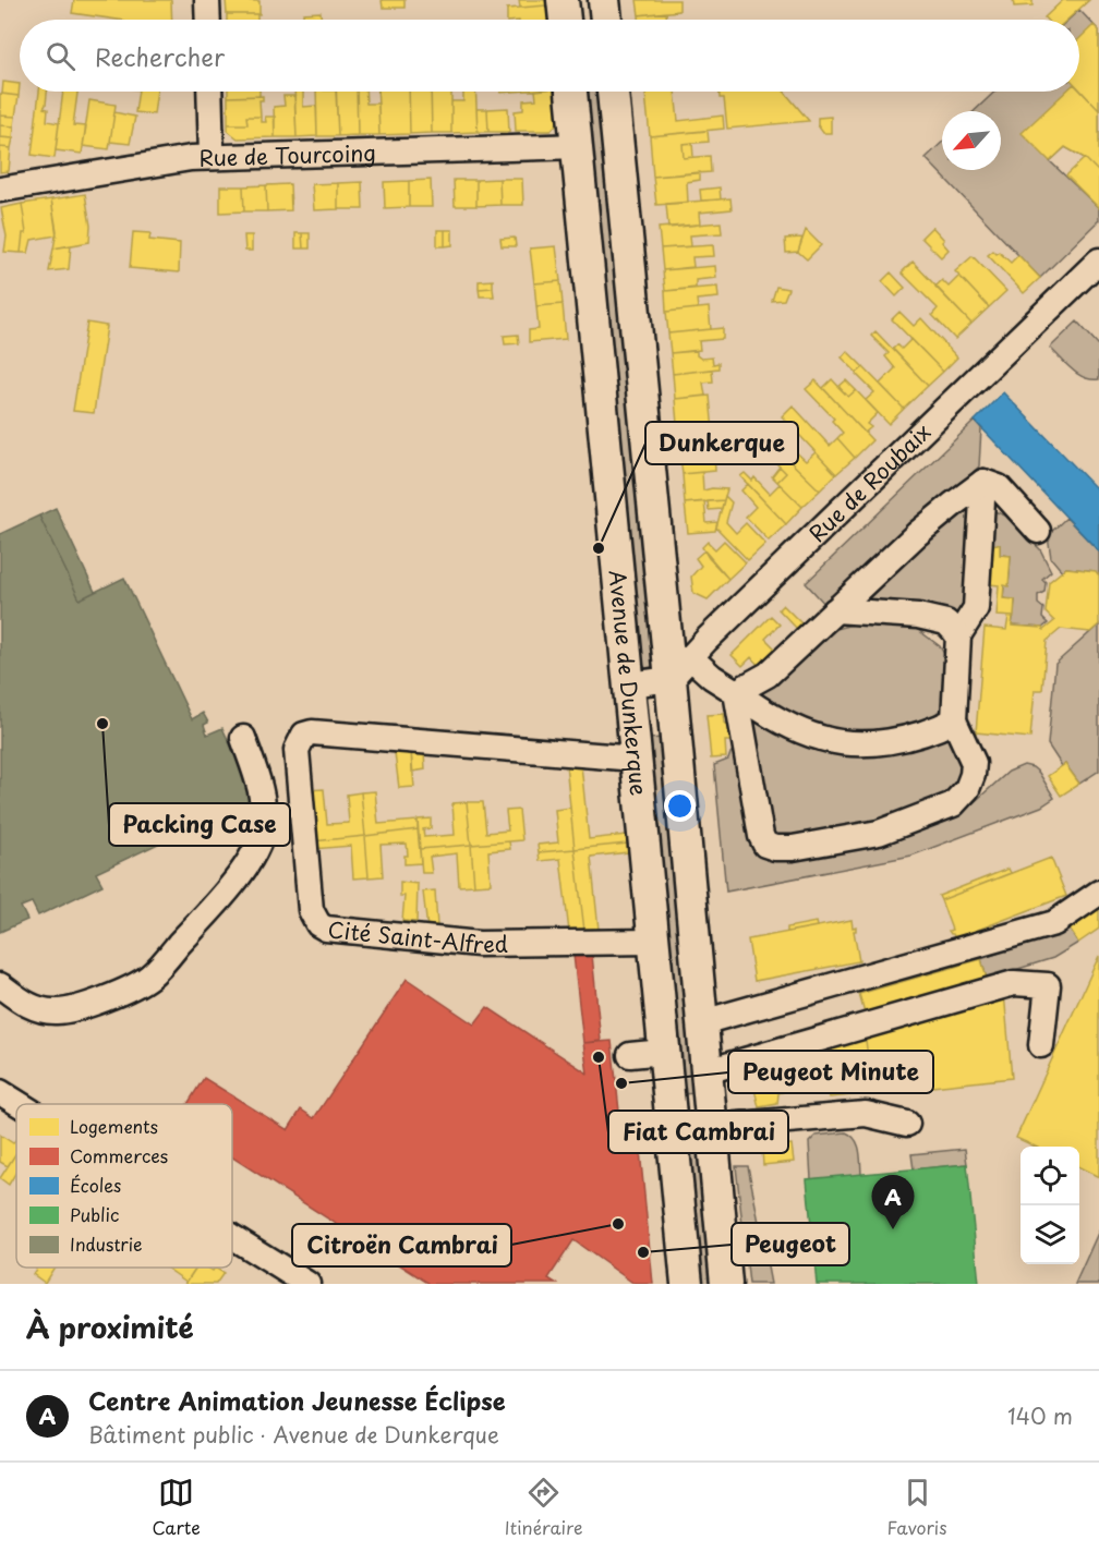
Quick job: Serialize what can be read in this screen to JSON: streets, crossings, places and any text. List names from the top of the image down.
{
  "streets": {
    "main road": ["Avenue de Dunkerque"],
    "street": ["Rue de Tourcoing", "Rue de Roubaix", "Cité Saint-Alfred"]
  },
  "crossings": [
    ["Rue de Tourcoing", "Avenue de Dunkerque"],
    ["Rue de Roubaix", "Avenue de Dunkerque"],
    ["Avenue de Dunkerque", "Cité Saint-Alfred"]
  ],
  "places": [
    "Dunkerque",
    "Packing Case",
    "Fiat Cambrai",
    "Peugeot Minute",
    "Citroën Cambrai",
    "Peugeot"
  ],
  "legend": [
    "Logements",
    "Commerces",
    "Écoles",
    "Public",
    "Industrie"
  ],
  "north": "bottom left",
  "page": {
    "search": "Rechercher",
    "pins": "A",
    "heading": "À proximité",
    "list": [
      {
        "mark": "A",
        "name": "Centre Animation Jeunesse Éclipse",
        "note": "Bâtiment public · Avenue de Dunkerque",
        "value": "140 m"
      }
    ],
    "nav": ["Carte", "Itinéraire", "Favoris"]
  }
}
